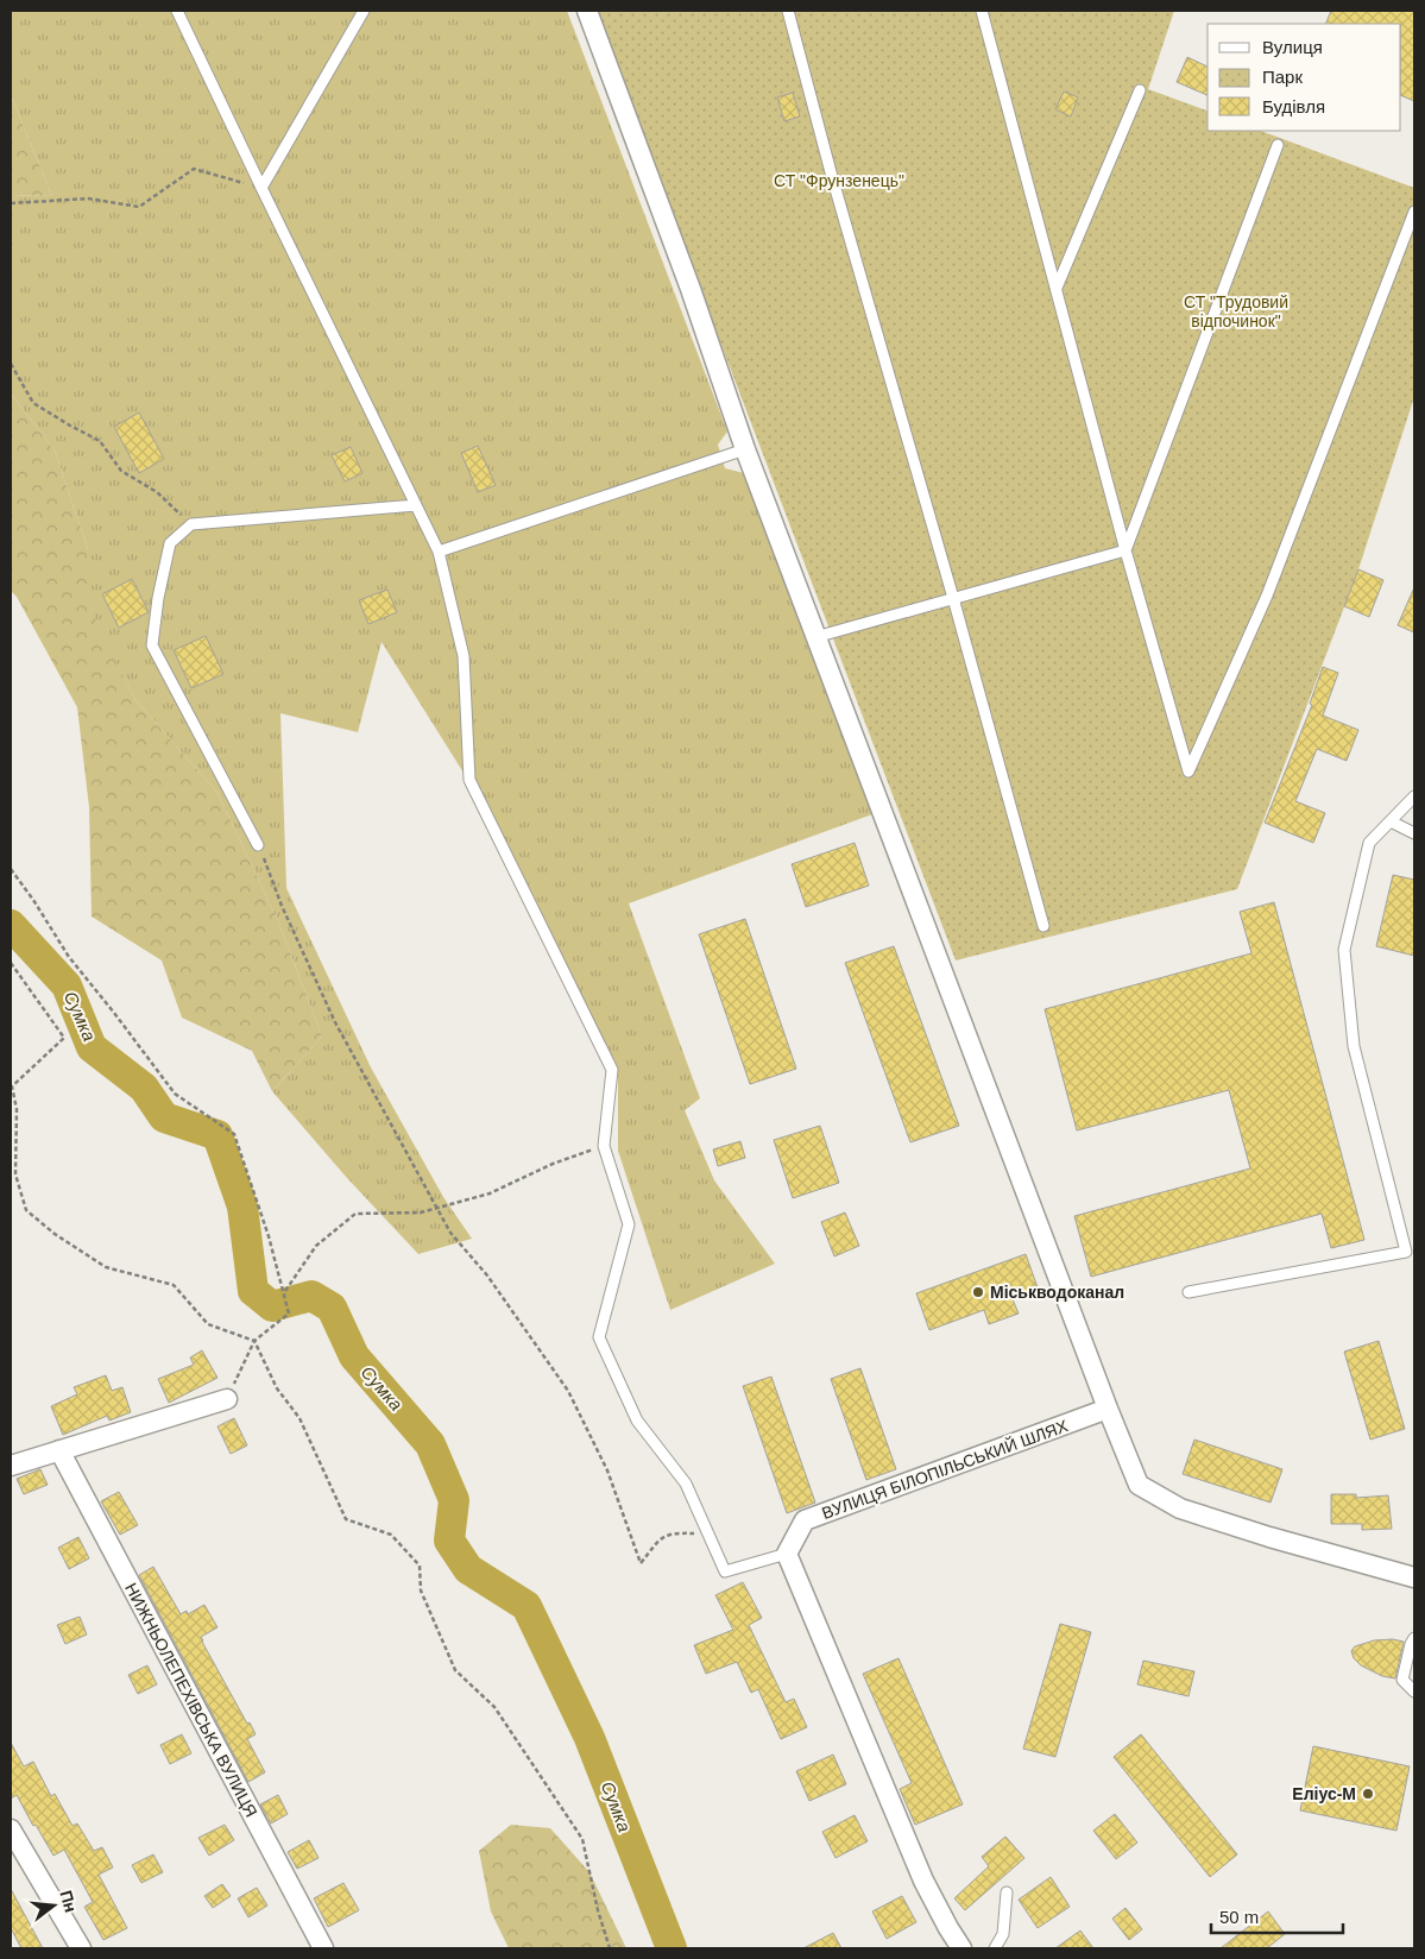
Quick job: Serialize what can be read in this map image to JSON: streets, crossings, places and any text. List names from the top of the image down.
{
  "streets": {
    "street": ["ВУЛИЦЯ БІЛОПІЛЬСЬКИЙ ШЛЯХ", "НИЖНЬОЛЕПЕХІВСЬКА ВУЛИЦЯ"]
  },
  "water": ["Сумка"],
  "parks": ["СТ \"Фрунзенець\"", "СТ \"Трудовий відпочинок\""],
  "places": ["Міськводоканал", "Еліус-М"],
  "legend": ["Вулиця", "Парк", "Будівля"],
  "scale_bar": "50 m",
  "north": "right"
}
